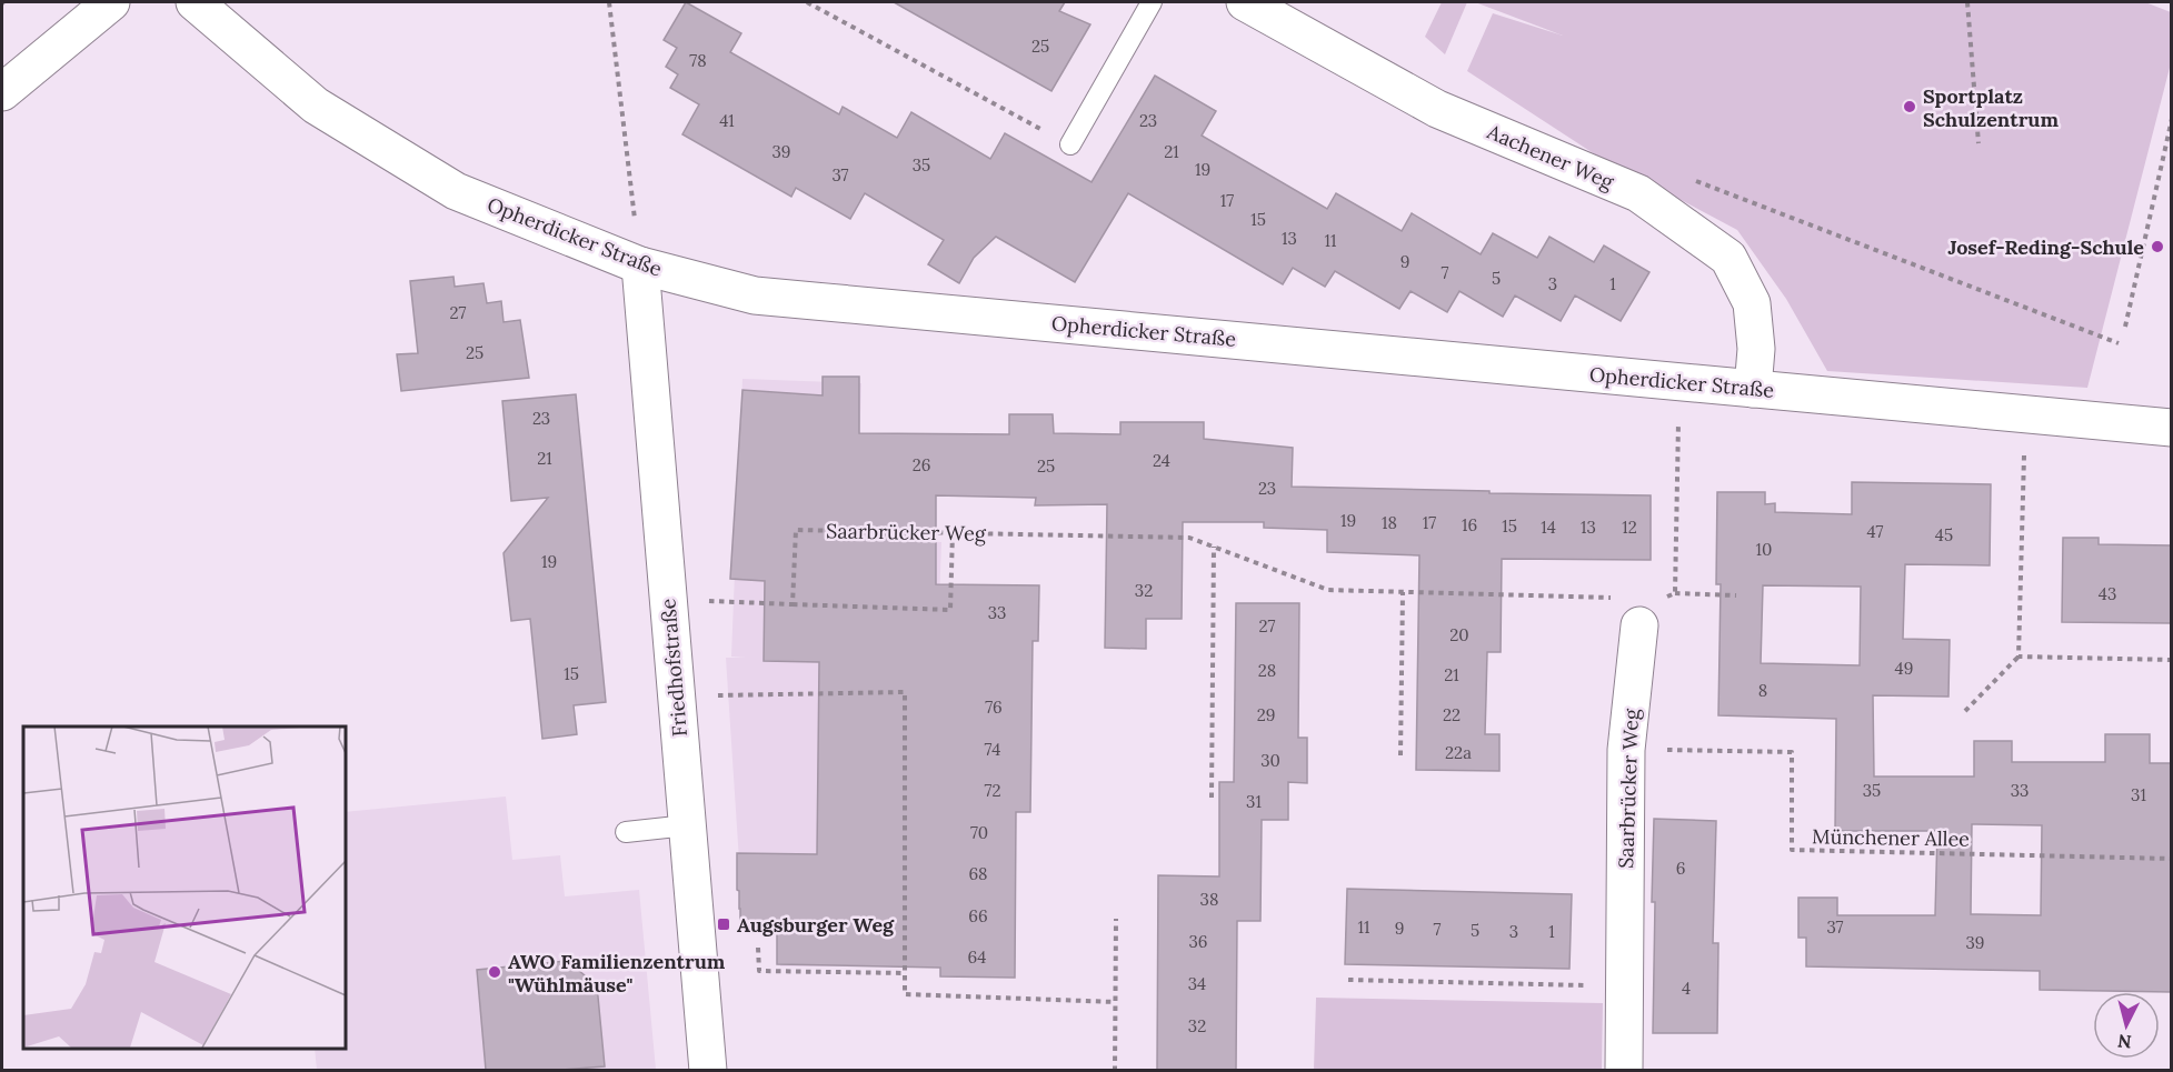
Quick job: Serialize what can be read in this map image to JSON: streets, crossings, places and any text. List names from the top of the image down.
{
  "streets": {
    "street": [
      "Aachener Weg",
      "Opherdicker Straße",
      "Saarbrücker Weg",
      "Friedhofstraße"
    ],
    "path": ["Münchener Allee"]
  },
  "crossings": [
    ["Aachener Weg", "Opherdicker Straße"],
    ["Opherdicker Straße", "Friedhofstraße"],
    ["Saarbrücker Weg", "Münchener Allee"]
  ],
  "places": {
    "other": ["Sportplatz Schulzentrum", "Josef-Reding-Schule", "AWO Familienzentrum \"Wühlmäuse\""],
    "transit": ["Augsburger Weg"]
  },
  "house_numbers": [
    "25",
    "78",
    "41",
    "23",
    "39",
    "21",
    "35",
    "19",
    "37",
    "17",
    "15",
    "13",
    "11",
    "9",
    "7",
    "5",
    "3",
    "1",
    "27",
    "25",
    "23",
    "21",
    "24",
    "26",
    "25",
    "23",
    "19",
    "18",
    "17",
    "16",
    "15",
    "14",
    "13",
    "12",
    "47",
    "45",
    "10",
    "19",
    "32",
    "43",
    "33",
    "27",
    "20",
    "49",
    "28",
    "15",
    "21",
    "8",
    "76",
    "29",
    "22",
    "74",
    "22a",
    "30",
    "72",
    "35",
    "33",
    "31",
    "31",
    "70",
    "6",
    "68",
    "38",
    "66",
    "11",
    "37",
    "9",
    "7",
    "5",
    "3",
    "1",
    "36",
    "39",
    "64",
    "34",
    "4",
    "32"
  ],
  "north": "bottom"
}
